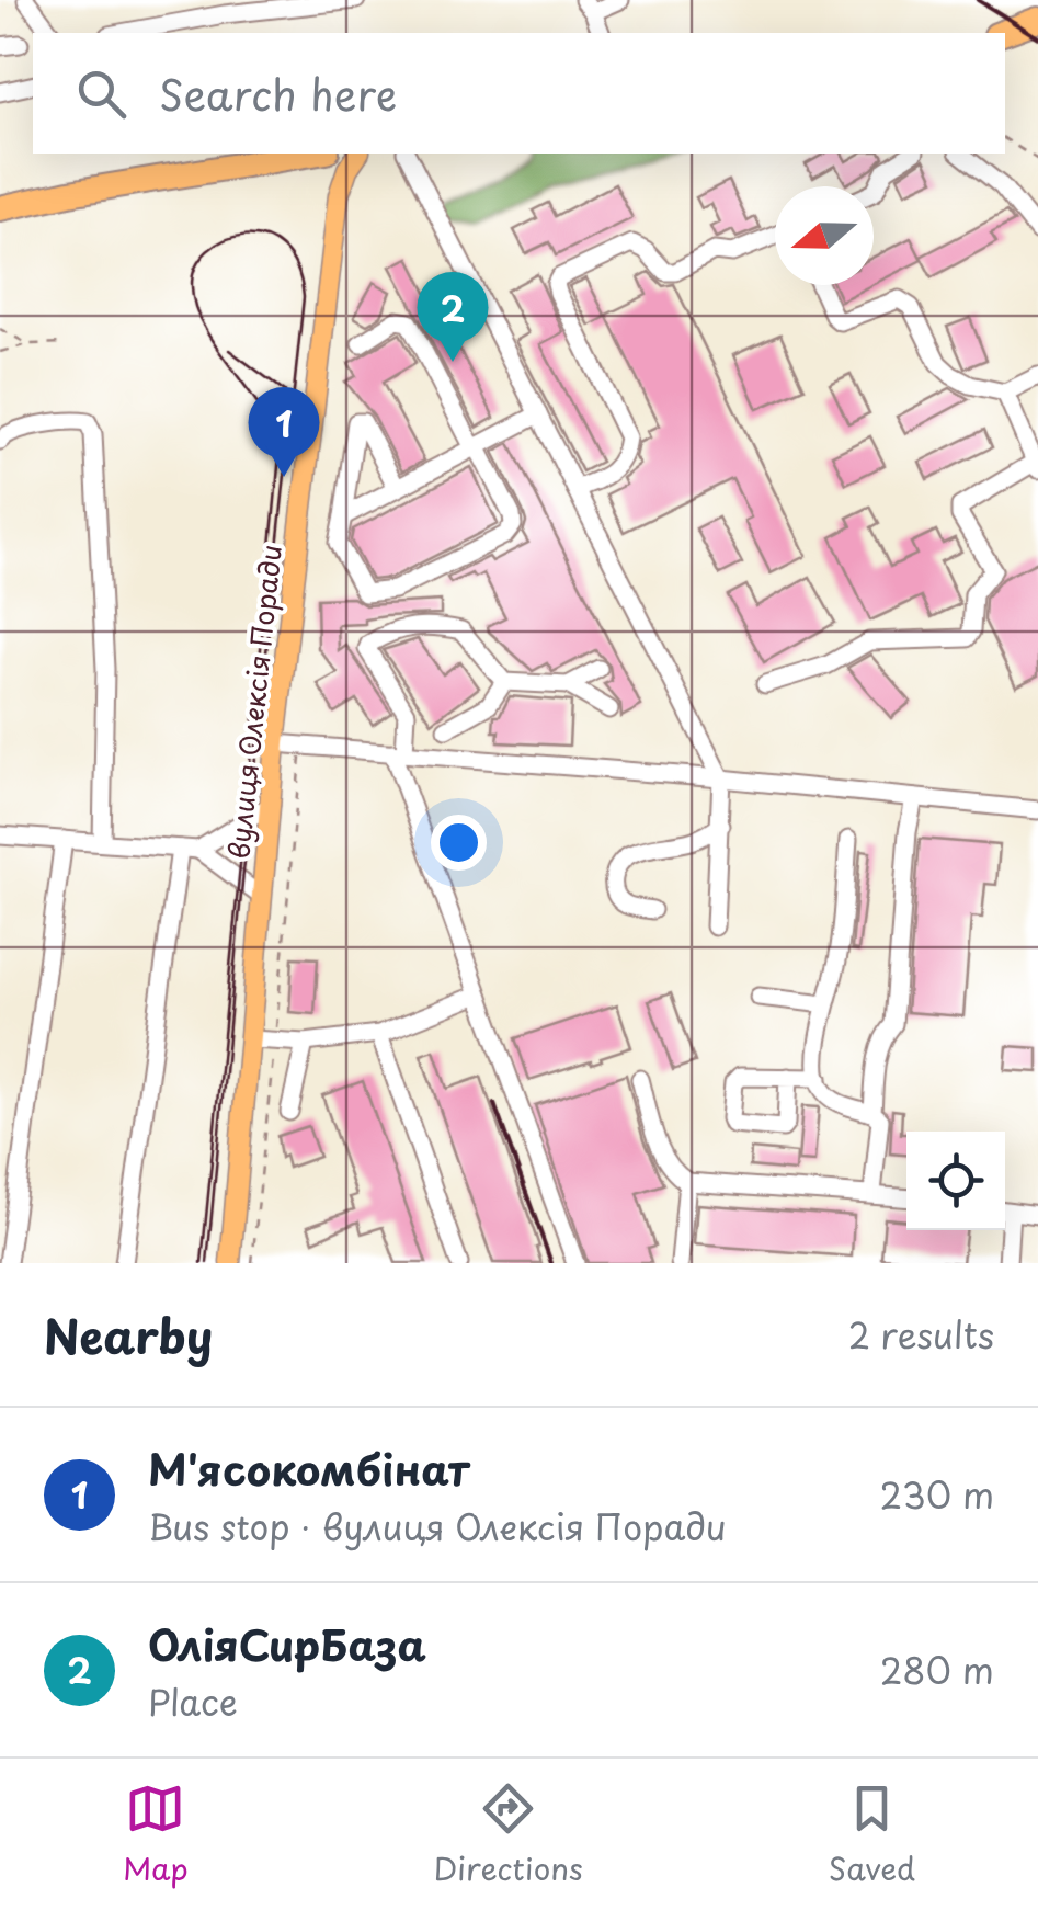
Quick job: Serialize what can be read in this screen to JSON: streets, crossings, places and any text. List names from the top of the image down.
{
  "streets": {
    "main road": ["вулиця Олексія Поради"]
  },
  "north": "left",
  "page": {
    "search": "Search here",
    "pins": ["2", "1"],
    "heading": ["Nearby", "2 results"],
    "list": [
      {
        "mark": "1",
        "name": "М'ясокомбінат",
        "note": "Bus stop · вулиця Олексія Поради",
        "value": "230 m"
      },
      {
        "mark": "2",
        "name": "ОліяСирБаза",
        "note": "Place",
        "value": "280 m"
      }
    ],
    "nav": ["Map", "Directions", "Saved"]
  }
}
